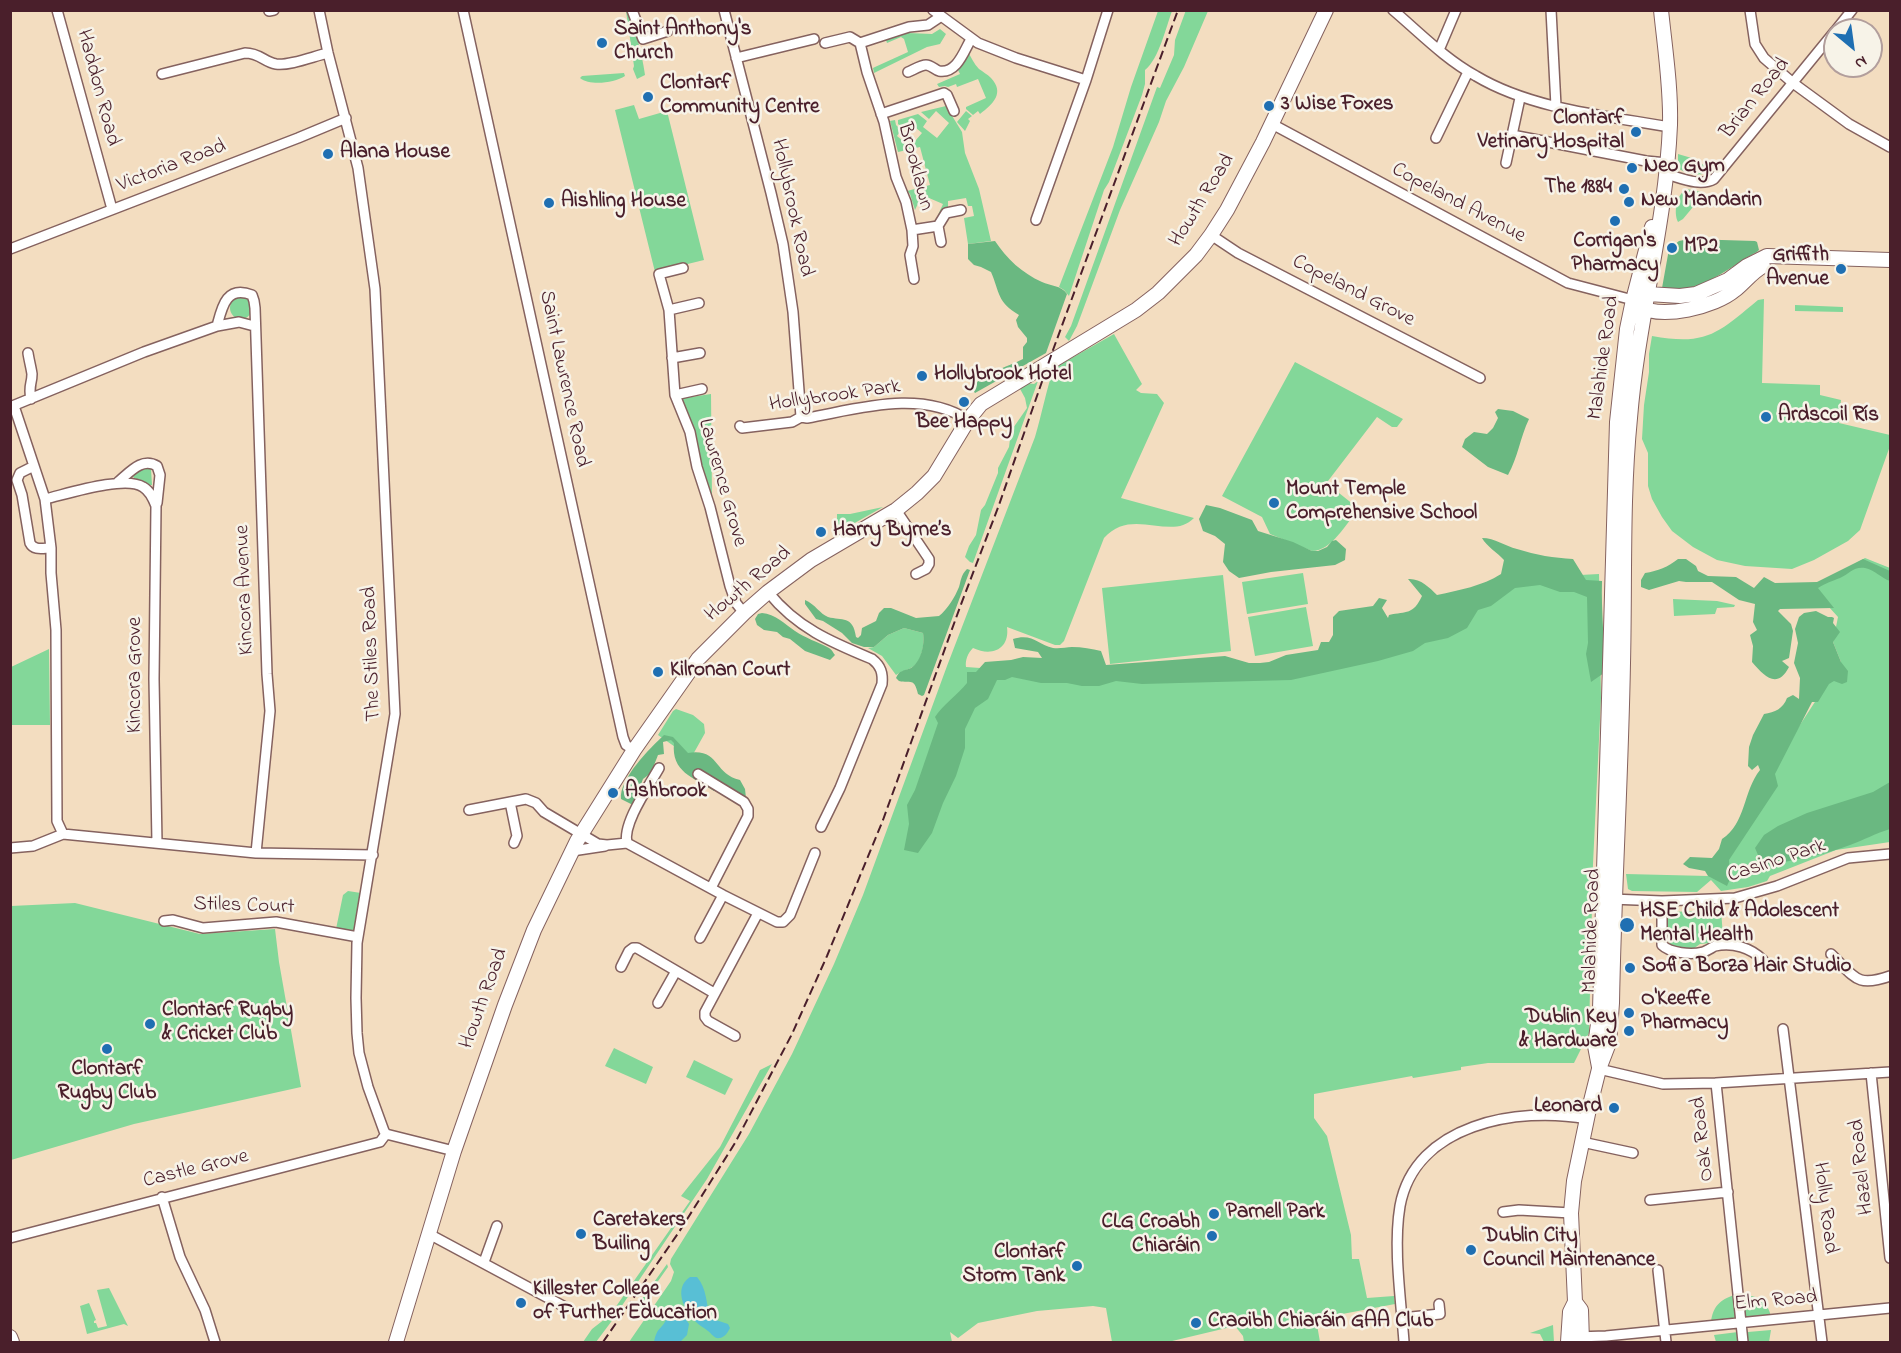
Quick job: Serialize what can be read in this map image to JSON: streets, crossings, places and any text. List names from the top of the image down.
{
  "streets": {
    "main road": ["Howth Road", "Malahide Road"],
    "street": [
      "Haddon Road",
      "Brian Road",
      "Victoria Road",
      "Brooklawn",
      "Copeland Avenue",
      "Hollybrook Road",
      "Copeland Grove",
      "Saint Lawrence Road",
      "Hollybrook Park",
      "Lawrence Grove",
      "Kincora Avenue",
      "The Stiles Road",
      "Kincora Grove",
      "Casino Park",
      "Stiles Court",
      "Oak Road",
      "Hazel Road",
      "Castle Grove",
      "Holly Road",
      "Elm Road"
    ]
  },
  "crossings": [
    ["Haddon Road", "Victoria Road"],
    ["Brian Road", "Malahide Road"],
    ["Victoria Road", "The Stiles Road"],
    ["Howth Road", "Copeland Avenue"],
    ["Howth Road", "Copeland Grove"],
    ["Howth Road", "Saint Lawrence Road"],
    ["Howth Road", "Hollybrook Park"],
    ["Howth Road", "Lawrence Grove"],
    ["Copeland Avenue", "Malahide Road"],
    ["Hollybrook Road", "Hollybrook Park"],
    ["Malahide Road", "Casino Park"],
    ["Malahide Road", "Elm Road"],
    ["The Stiles Road", "Stiles Court"],
    ["The Stiles Road", "Castle Grove"],
    ["Oak Road", "Elm Road"],
    ["Holly Road", "Elm Road"]
  ],
  "places": [
    "Saint Anthony's Church",
    "Clontarf Community Centre",
    "3 Wise Foxes",
    "Clontarf Vetinary Hospital",
    "Alana House",
    "Neo Gym",
    "The 1884",
    "New Mandarin",
    "Aishling House",
    "Corrigan's Pharmacy",
    "MP2",
    "Griffith Avenue",
    "Hollybrook Hotel",
    "Bee Happy",
    "Ardscoil Rís",
    "Mount Temple Comprehensive School",
    "Harry Byrne’s",
    "Kilronan Court",
    "Ashbrook",
    "HSE Child & Adolescent Mental Health",
    "Sofia Borza Hair Studio",
    "O'Keeffe Pharmacy",
    "Clontarf Rugby & Cricket Club",
    "Dublin Key & Hardware",
    "Clontarf Rugby Club",
    "Leonard",
    "Parnell Park",
    "Caretakers Builing",
    "CLG Croabh Chiaráin",
    "Dublin City Council Maintenance",
    "Clontarf Storm Tank",
    "Killester College of Further Education",
    "Craoibh Chiaráin GAA Club"
  ],
  "north": "bottom right"
}
